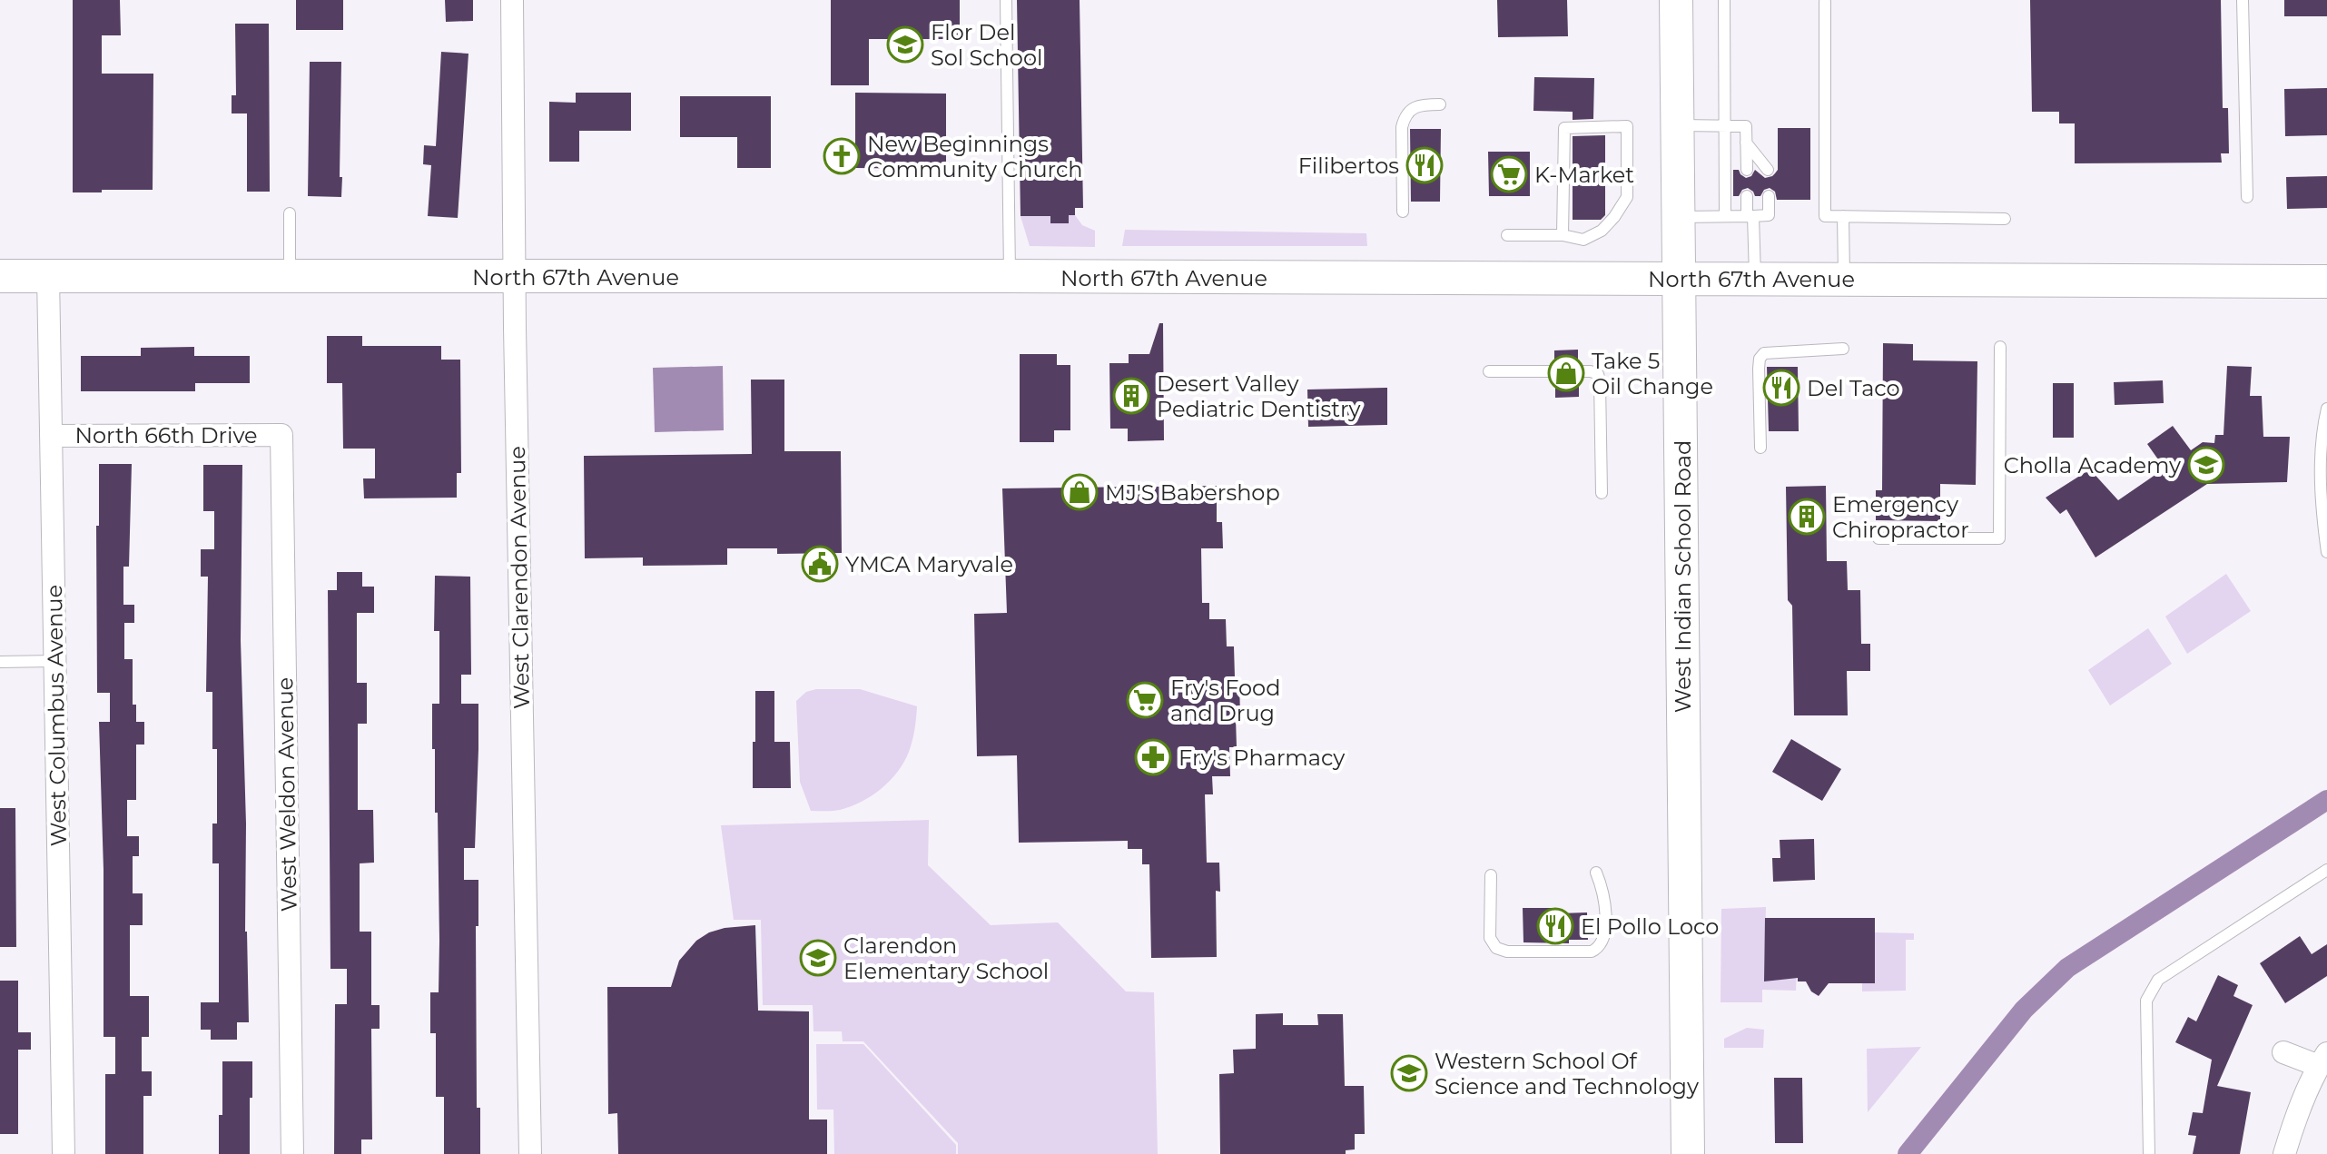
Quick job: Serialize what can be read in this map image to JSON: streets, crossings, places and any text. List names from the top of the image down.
{
  "streets": {
    "main road": ["North 67th Avenue", "West Indian School Road"],
    "street": [
      "North 66th Drive",
      "West Clarendon Avenue",
      "West Columbus Avenue",
      "West Weldon Avenue"
    ]
  },
  "crossings": [
    ["North 67th Avenue", "West Indian School Road"],
    ["North 67th Avenue", "West Clarendon Avenue"],
    ["North 67th Avenue", "West Columbus Avenue"],
    ["North 66th Drive", "West Columbus Avenue"],
    ["North 66th Drive", "West Weldon Avenue"]
  ],
  "places": {
    "school or university": [
      "Flor Del Sol School",
      "Cholla Academy",
      "Clarendon Elementary School",
      "Western School Of Science and Technology"
    ],
    "church": ["New Beginnings Community Church"],
    "restaurant": ["Filibertos", "Del Taco", "El Pollo Loco"],
    "supermarket": ["K-Market", "Fry's Food and Drug"],
    "shop": ["Take 5 Oil Change", "MJ'S Babershop"],
    "building": ["Desert Valley Pediatric Dentistry", "Emergency Chiropractor"],
    "public building": ["YMCA Maryvale"],
    "pharmacy": ["Fry's Pharmacy"]
  }
}
